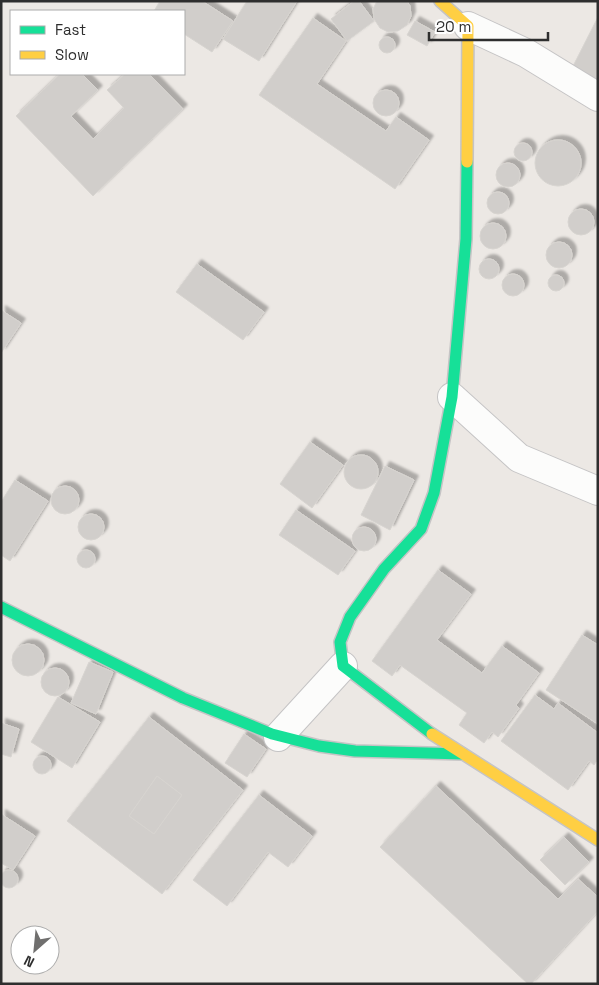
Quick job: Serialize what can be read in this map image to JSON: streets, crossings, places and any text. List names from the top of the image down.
{
  "legend": ["Fast", "Slow"],
  "scale_bar": "20 m",
  "north": "bottom left"
}
